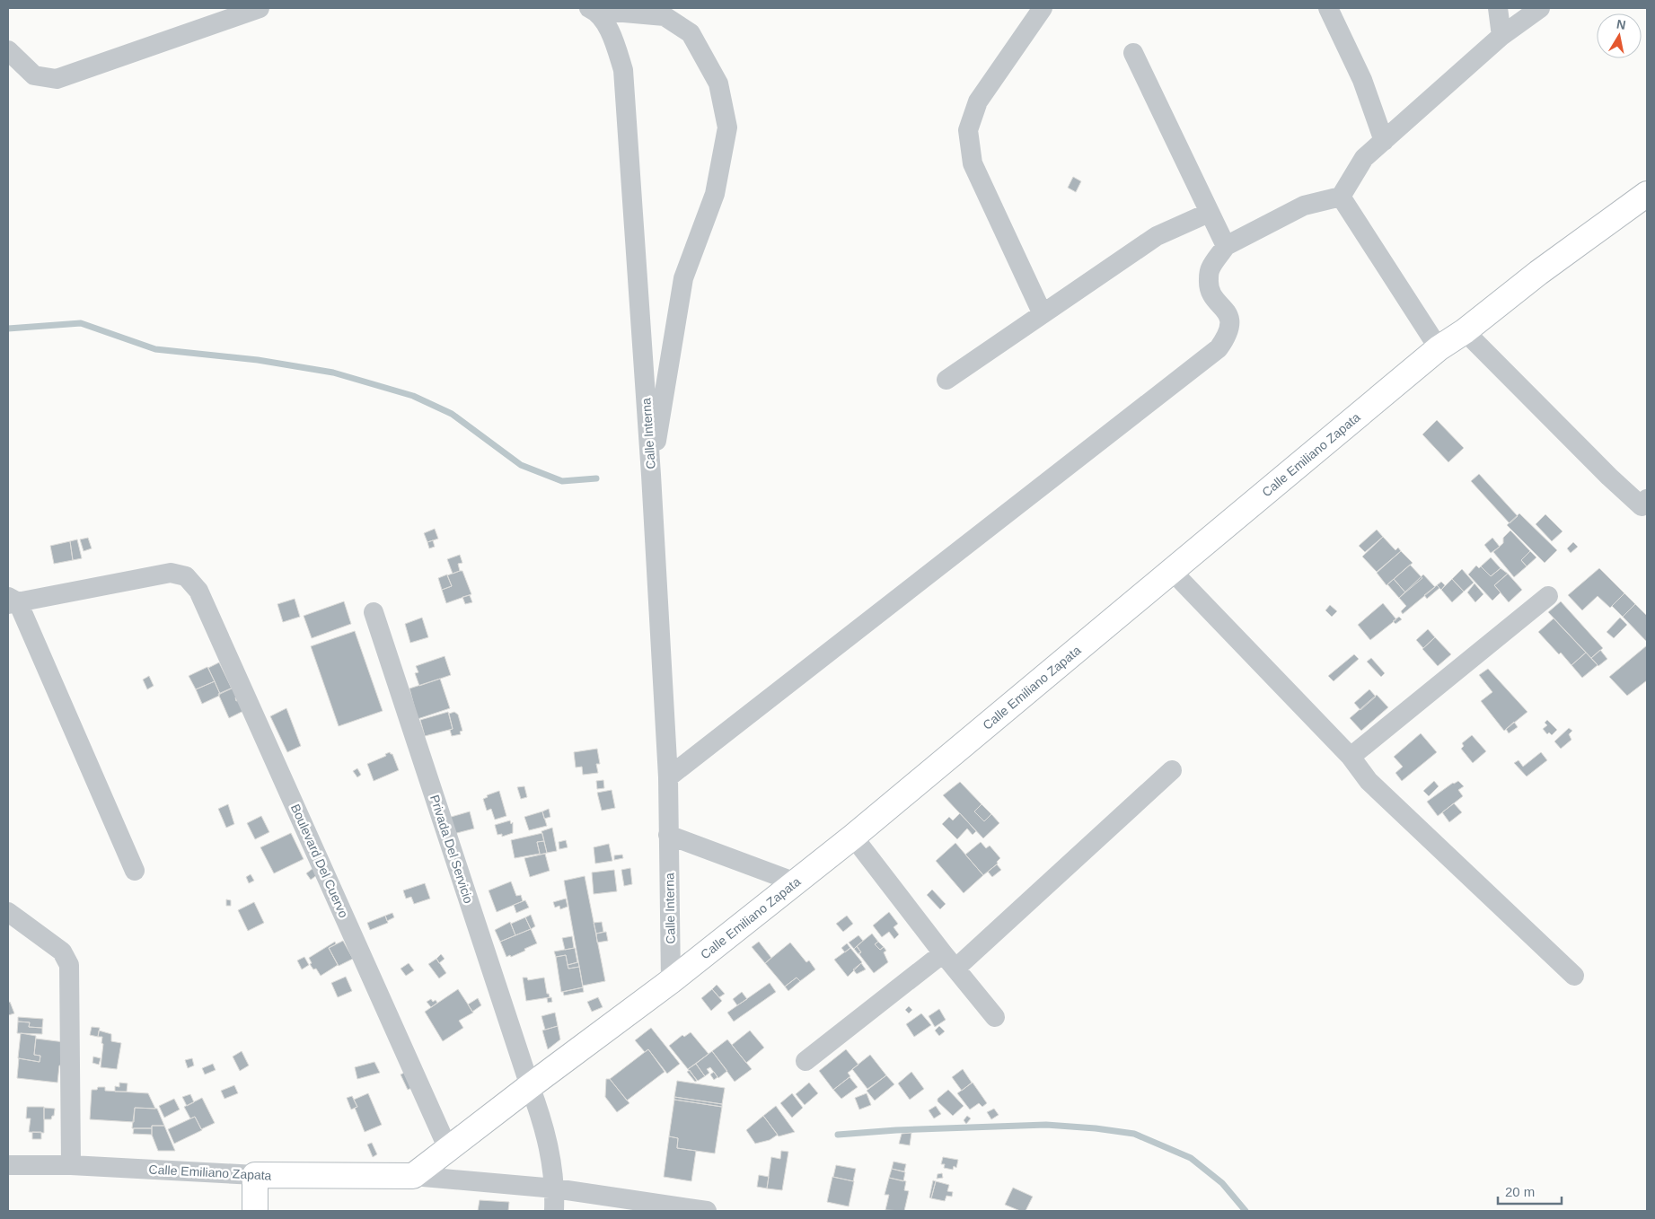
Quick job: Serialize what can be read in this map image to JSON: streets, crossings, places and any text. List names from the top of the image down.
{
  "streets": {
    "main road": ["Calle Emiliano Zapata"],
    "street": ["Calle Interna", "Privada Del Servicio", "Boulevard Del Cuervo"]
  },
  "crossings": [
    ["Calle Interna", "Calle Emiliano Zapata"],
    ["Calle Emiliano Zapata", "Privada Del Servicio"],
    ["Calle Emiliano Zapata", "Boulevard Del Cuervo"]
  ],
  "scale_bar": "20 m",
  "north": "top"
}
